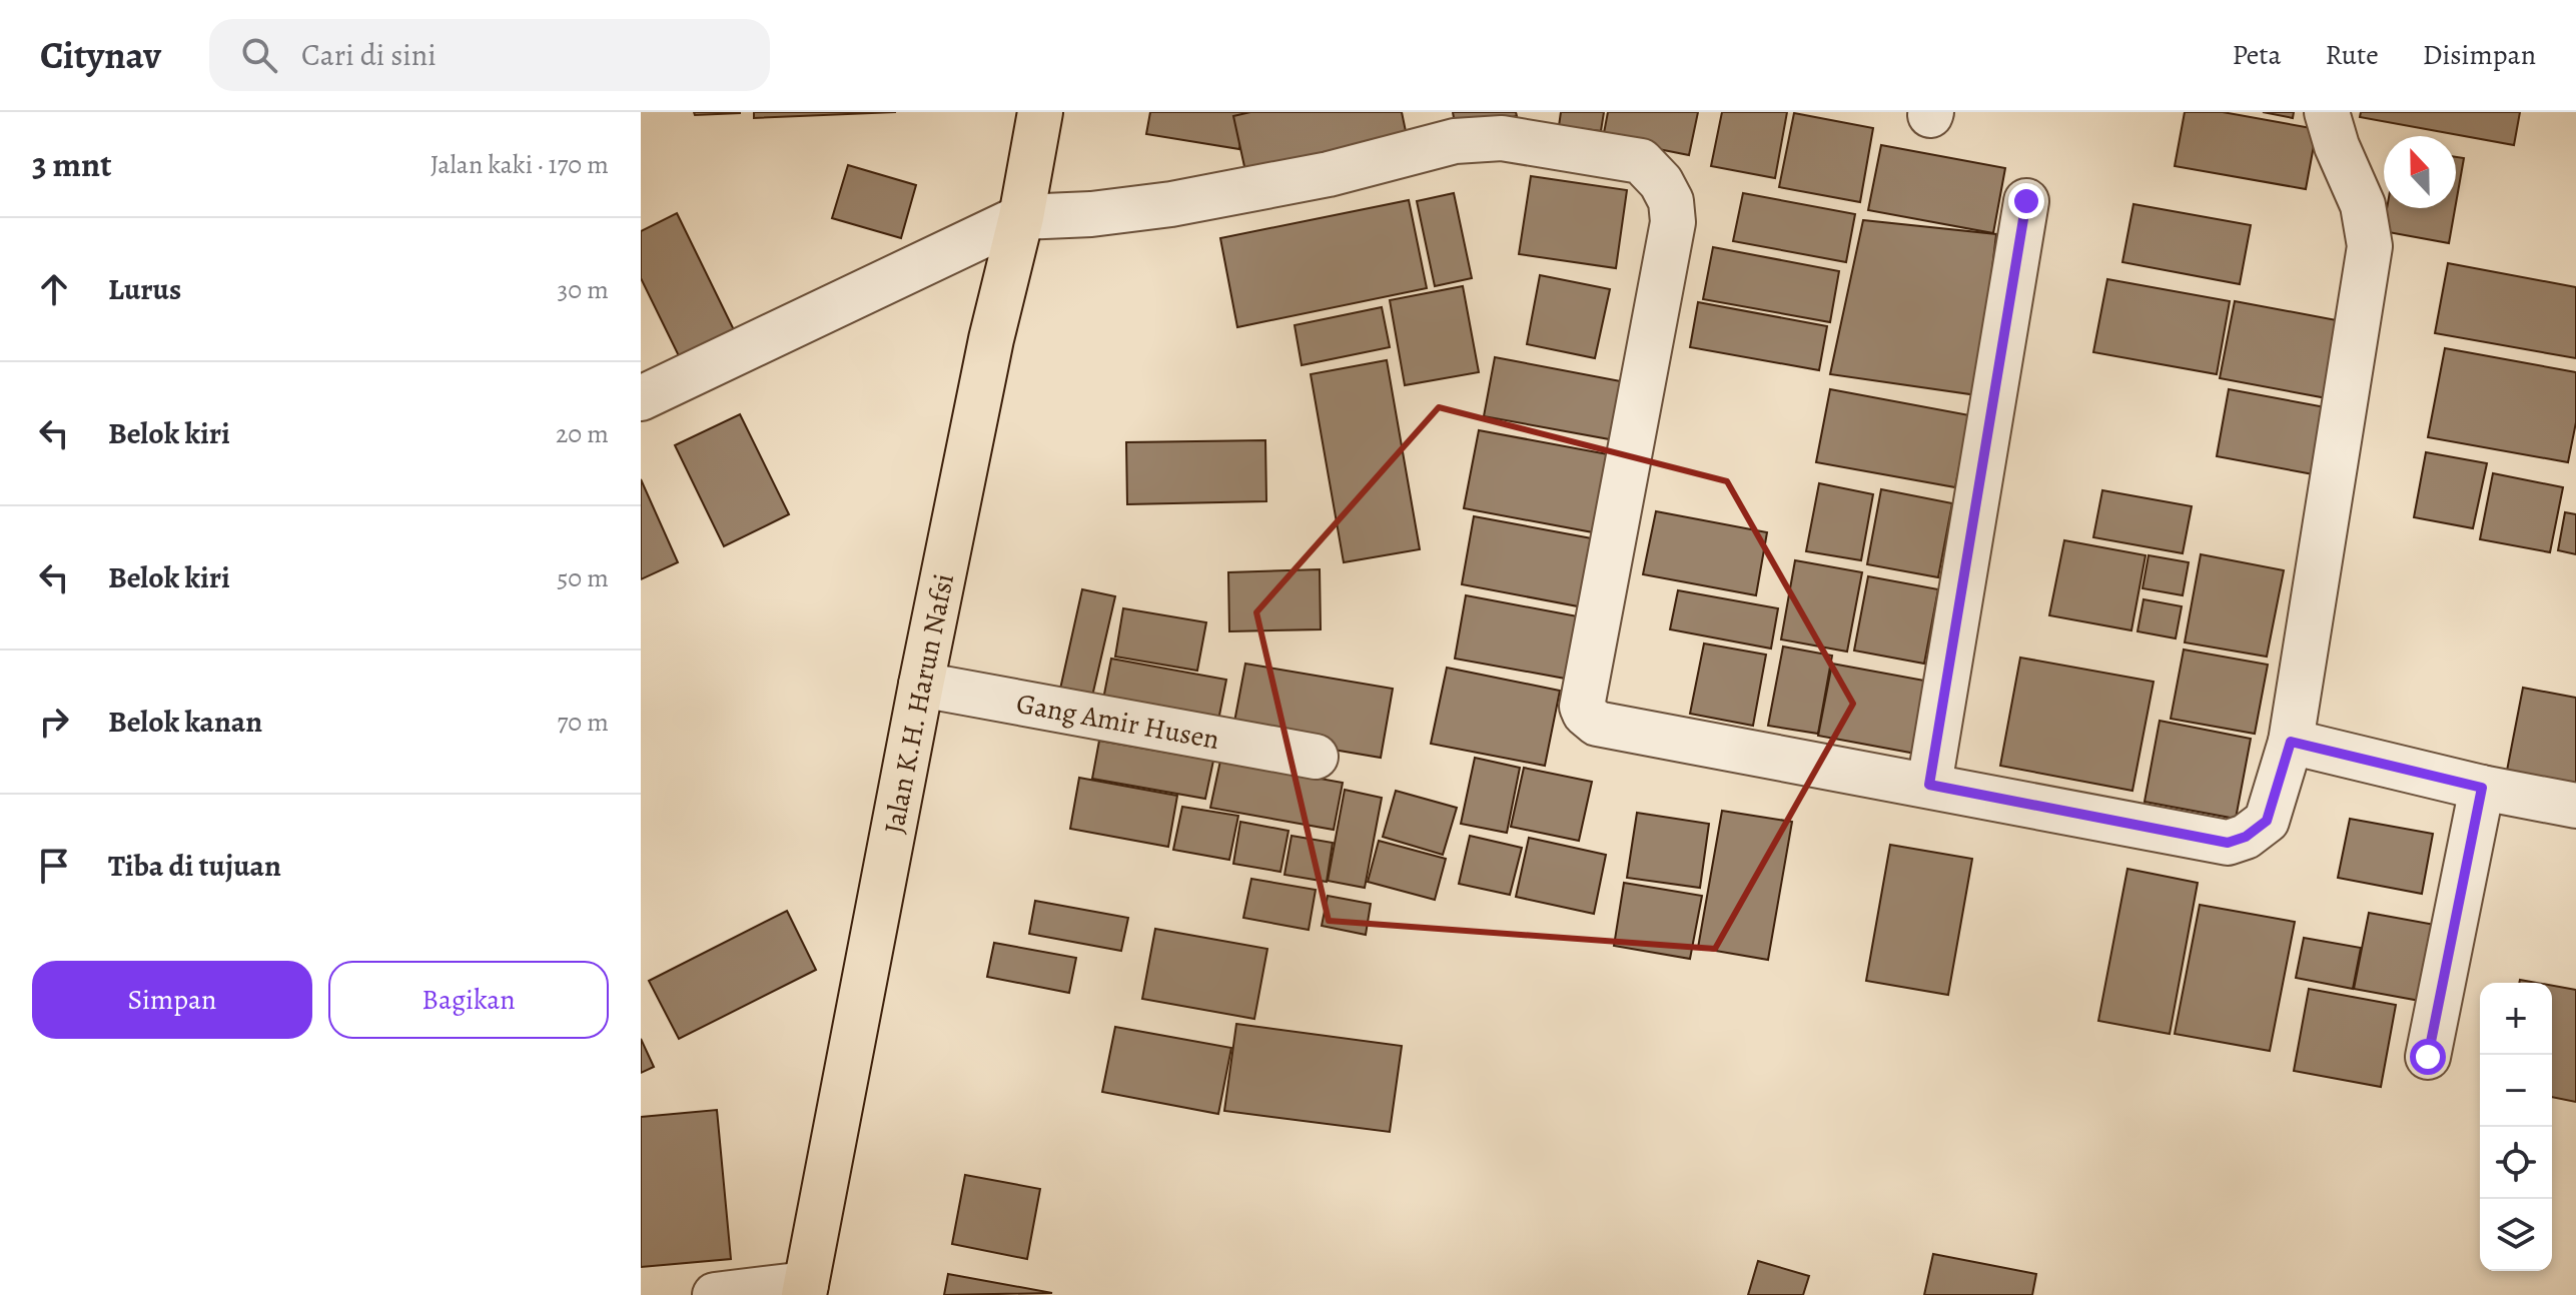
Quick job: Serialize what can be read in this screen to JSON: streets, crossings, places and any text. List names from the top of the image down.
{
  "streets": {
    "main road": ["Jalan K.H. Harun Nafsi"],
    "street": ["Gang Amir Husen"]
  },
  "crossings": [
    ["Jalan K.H. Harun Nafsi", "Gang Amir Husen"]
  ],
  "north": "top",
  "page": {
    "header": "Citynav",
    "search": "Cari di sini",
    "nav": ["Peta", "Rute", "Disimpan"],
    "heading": ["3 mnt", "Jalan kaki · 170 m"],
    "list": [
      ["Lurus", "30 m"],
      ["Belok kiri", "20 m"],
      ["Belok kiri", "50 m"],
      ["Belok kanan", "70 m"],
      "Tiba di tujuan"
    ],
    "buttons": ["Simpan", "Bagikan"],
    "map_buttons": ["+", "−"]
  }
}
